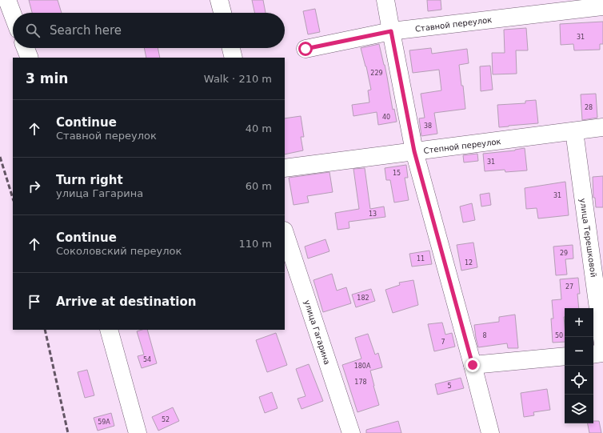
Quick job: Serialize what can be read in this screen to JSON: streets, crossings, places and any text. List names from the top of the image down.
{
  "streets": {
    "street": [
      "Ставной переулок",
      "Степной переулок",
      "улица Терешковой",
      "улица Гагарина"
    ]
  },
  "crossings": [
    ["Степной переулок", "улица Терешковой"]
  ],
  "house_numbers": [
    "31",
    "229",
    "28",
    "40",
    "38",
    "31",
    "15",
    "31",
    "13",
    "29",
    "11",
    "12",
    "27",
    "182",
    "8",
    "50",
    "7",
    "54",
    "180А",
    "178",
    "5",
    "52",
    "59А"
  ],
  "page": {
    "search": "Search here",
    "heading": ["3 min", "Walk · 210 m"],
    "list": [
      ["Continue", "Ставной переулок", "40 m"],
      ["Turn right", "улица Гагарина", "60 m"],
      ["Continue", "Соколовский переулок", "110 m"],
      "Arrive at destination"
    ],
    "map_buttons": ["+", "−"]
  }
}
